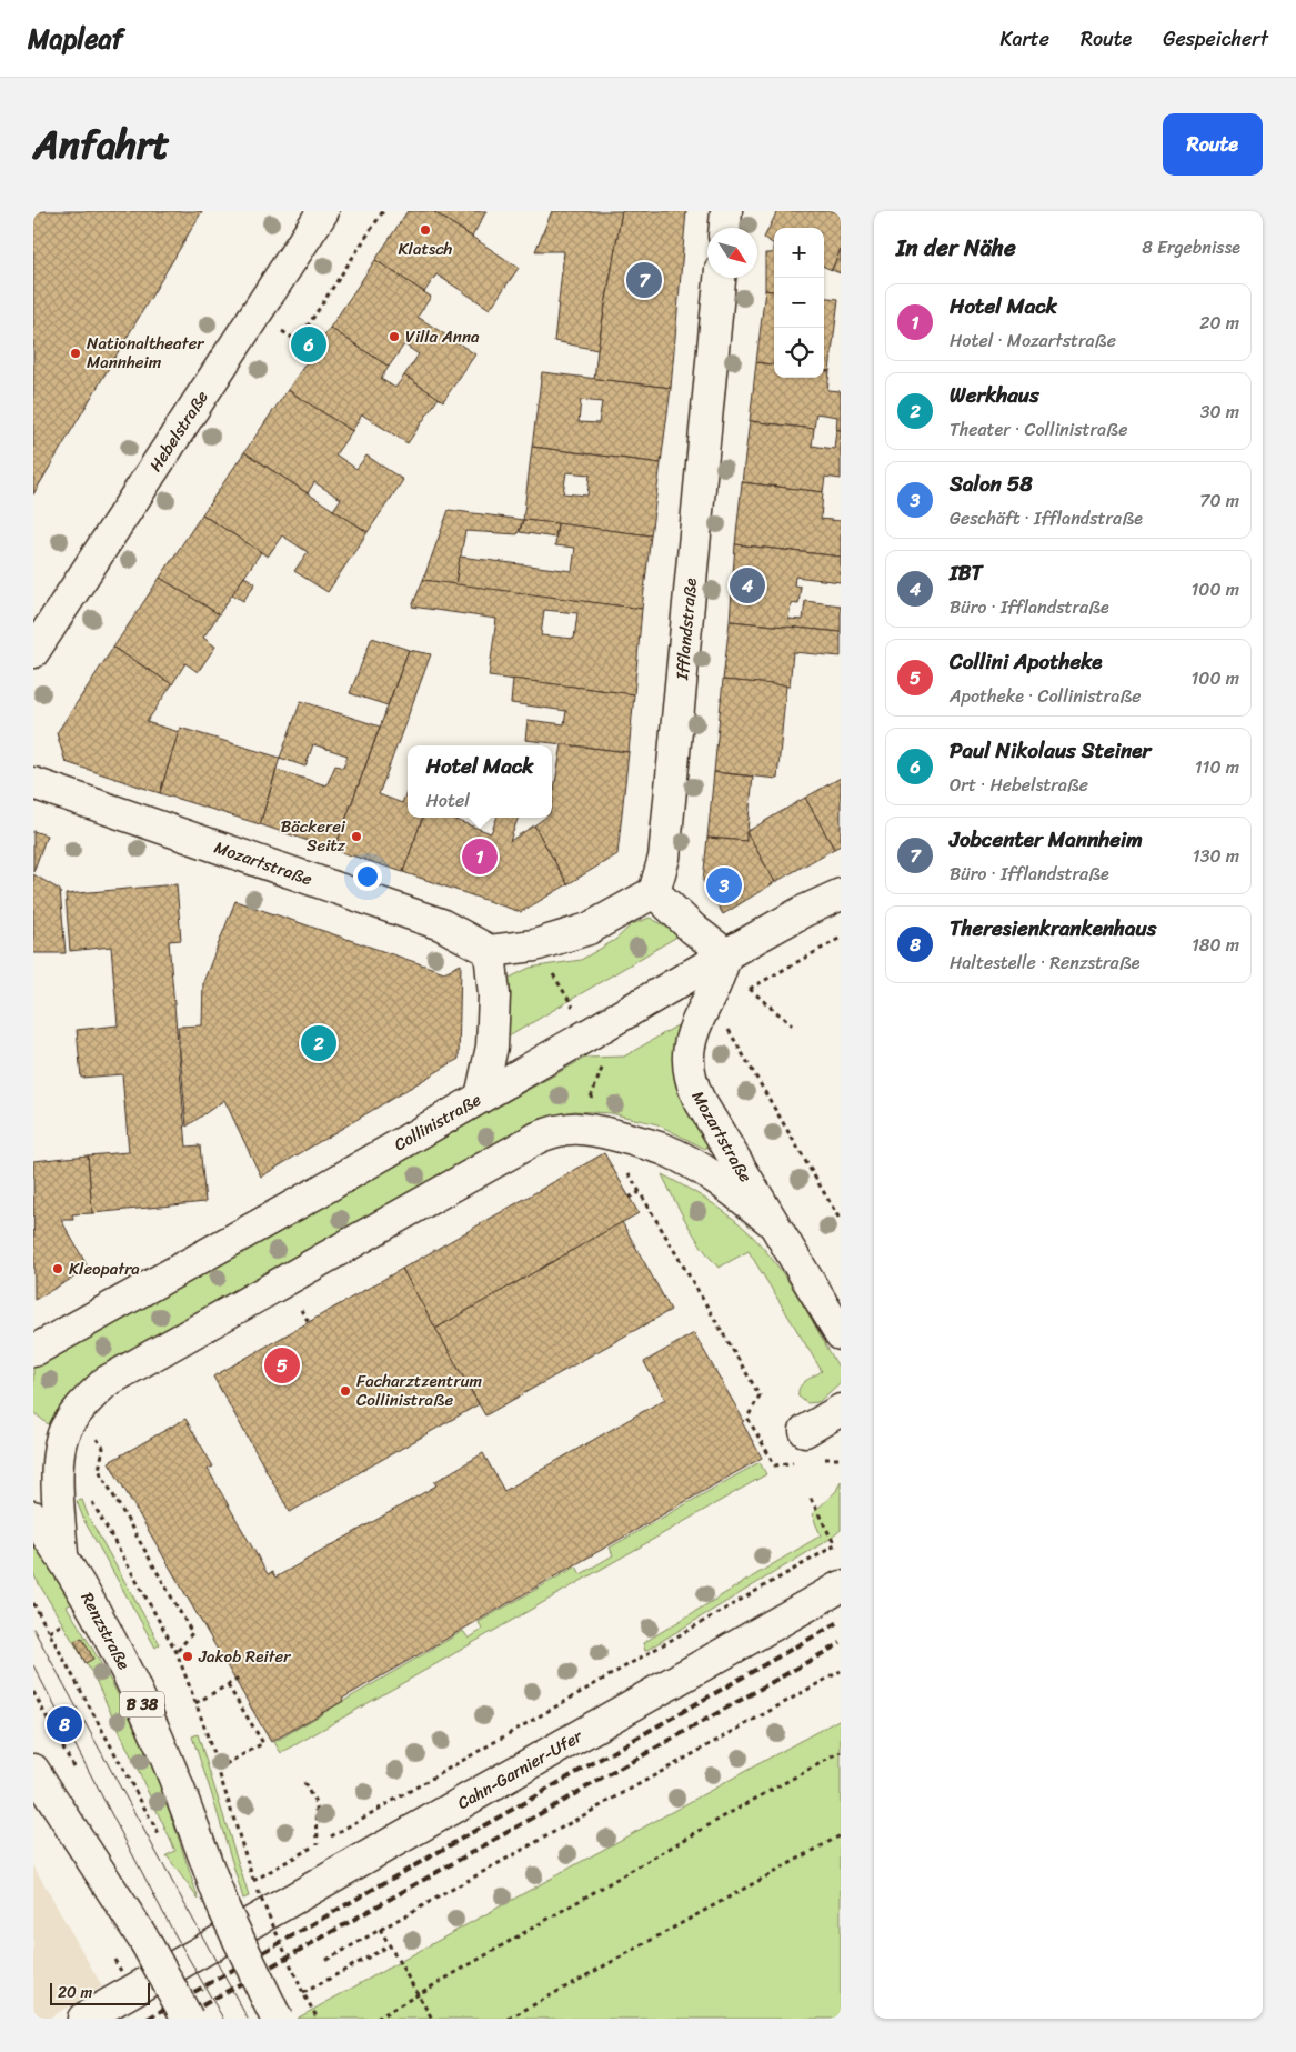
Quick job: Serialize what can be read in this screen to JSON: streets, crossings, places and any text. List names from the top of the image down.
{
  "streets": {
    "street": [
      "Hebelstraße",
      "Ifflandstraße",
      "Mozartstraße",
      "Collinistraße",
      "Renzstraße",
      "B 38",
      "Cahn-Garnier-Ufer"
    ]
  },
  "crossings": [
    ["Mozartstraße", "Collinistraße"],
    ["Mozartstraße", "Renzstraße"]
  ],
  "places": [
    "Klatsch",
    "Villa Anna",
    "Nationaltheater Mannheim",
    "Bäckerei Seitz",
    "Kleopatra",
    "Facharztzentrum Collinistraße",
    "Jakob Reiter"
  ],
  "scale_bar": "20 m",
  "north": "bottom right",
  "page": {
    "header": "Mapleaf",
    "nav": ["Karte", "Route", "Gespeichert"],
    "title": "Anfahrt",
    "buttons": "Route",
    "heading": ["In der Nähe", "8 Ergebnisse"],
    "map_buttons": ["+", "−"],
    "pins": [
      "7",
      "6",
      "4",
      "1",
      "3",
      "2",
      "5",
      "8"
    ],
    "list": [
      {
        "mark": "1",
        "name": "Hotel Mack",
        "note": "Hotel · Mozartstraße",
        "value": "20 m"
      },
      {
        "mark": "2",
        "name": "Werkhaus",
        "note": "Theater · Collinistraße",
        "value": "30 m"
      },
      {
        "mark": "3",
        "name": "Salon 58",
        "note": "Geschäft · Ifflandstraße",
        "value": "70 m"
      },
      {
        "mark": "4",
        "name": "IBT",
        "note": "Büro · Ifflandstraße",
        "value": "100 m"
      },
      {
        "mark": "5",
        "name": "Collini Apotheke",
        "note": "Apotheke · Collinistraße",
        "value": "100 m"
      },
      {
        "mark": "6",
        "name": "Paul Nikolaus Steiner",
        "note": "Ort · Hebelstraße",
        "value": "110 m"
      },
      {
        "mark": "7",
        "name": "Jobcenter Mannheim",
        "note": "Büro · Ifflandstraße",
        "value": "130 m"
      },
      {
        "mark": "8",
        "name": "Theresienkrankenhaus",
        "note": "Haltestelle · Renzstraße",
        "value": "180 m"
      }
    ],
    "popup": ["Hotel Mack", "Hotel"],
    "scale": "20 m"
  }
}
